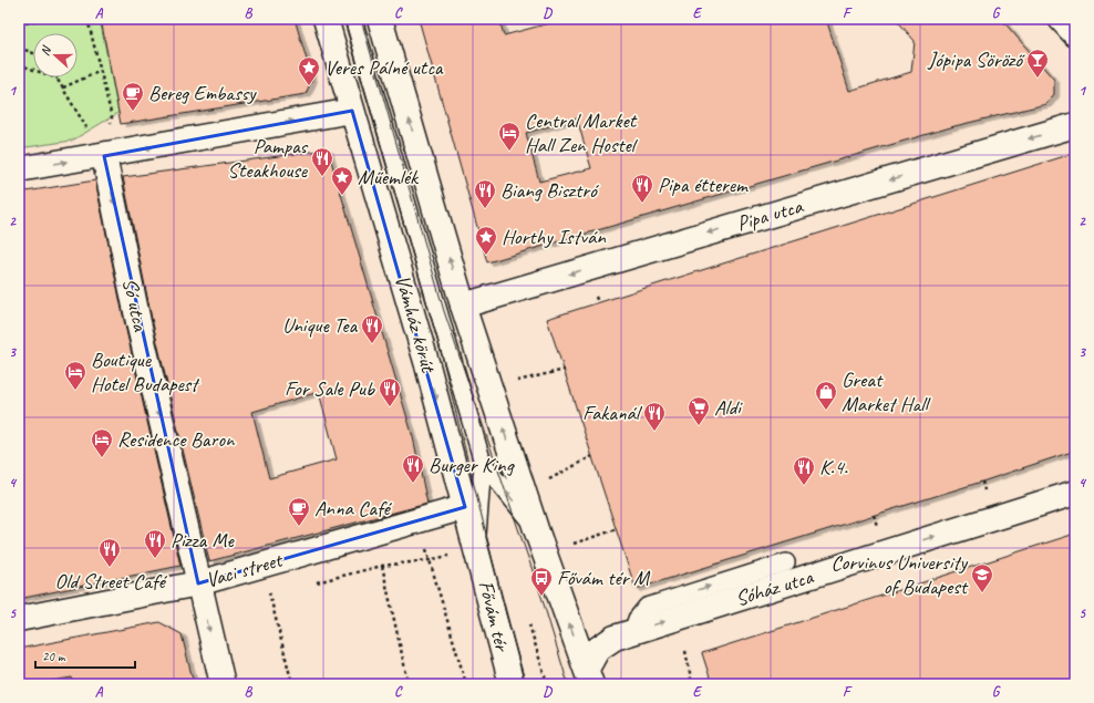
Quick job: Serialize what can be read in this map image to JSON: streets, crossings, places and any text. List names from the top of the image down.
{
  "streets": {
    "street": [
      "Pipa utca",
      "Só utca",
      "Vámház körút",
      "Vaci street",
      "Sóház utca",
      "Fővám tér"
    ]
  },
  "crossings": [
    ["Pipa utca", "Vámház körút"],
    ["Só utca", "Vaci street"],
    ["Vámház körút", "Vaci street"],
    ["Vámház körút", "Sóház utca"],
    ["Vámház körút", "Fővám tér"]
  ],
  "one_way": ["Pipa utca", "Só utca", "Sóház utca"],
  "places": {
    "bar": ["Jópipa Söröző"],
    "place": ["Veres Pálné utca", "Műemlék", "Horthy István"],
    "cafe": ["Bereg Embassy", "Anna Café"],
    "hotel": ["Central Market Hall Zen Hostel", "Boutique Hotel Budapest", "Residence Baron"],
    "restaurant": [
      "Pampas Steakhouse",
      "Pipa étterem",
      "Biang Bisztró",
      "Unique Tea",
      "For Sale Pub",
      "Fakanál",
      "Burger King",
      "K.4.",
      "Pizza Me",
      "Old Street Café"
    ],
    "shop": ["Great Market Hall"],
    "supermarket": ["Aldi"],
    "school or university": ["Corvinus University of Budapest"],
    "bus stop": ["Fővám tér M"]
  },
  "scale_bar": "20 m",
  "north": "left",
  "grid": {
    "columns": [
      "A",
      "B",
      "C",
      "D",
      "E",
      "F",
      "G"
    ],
    "rows": [
      "1",
      "2",
      "3",
      "4",
      "5"
    ]
  }
}
